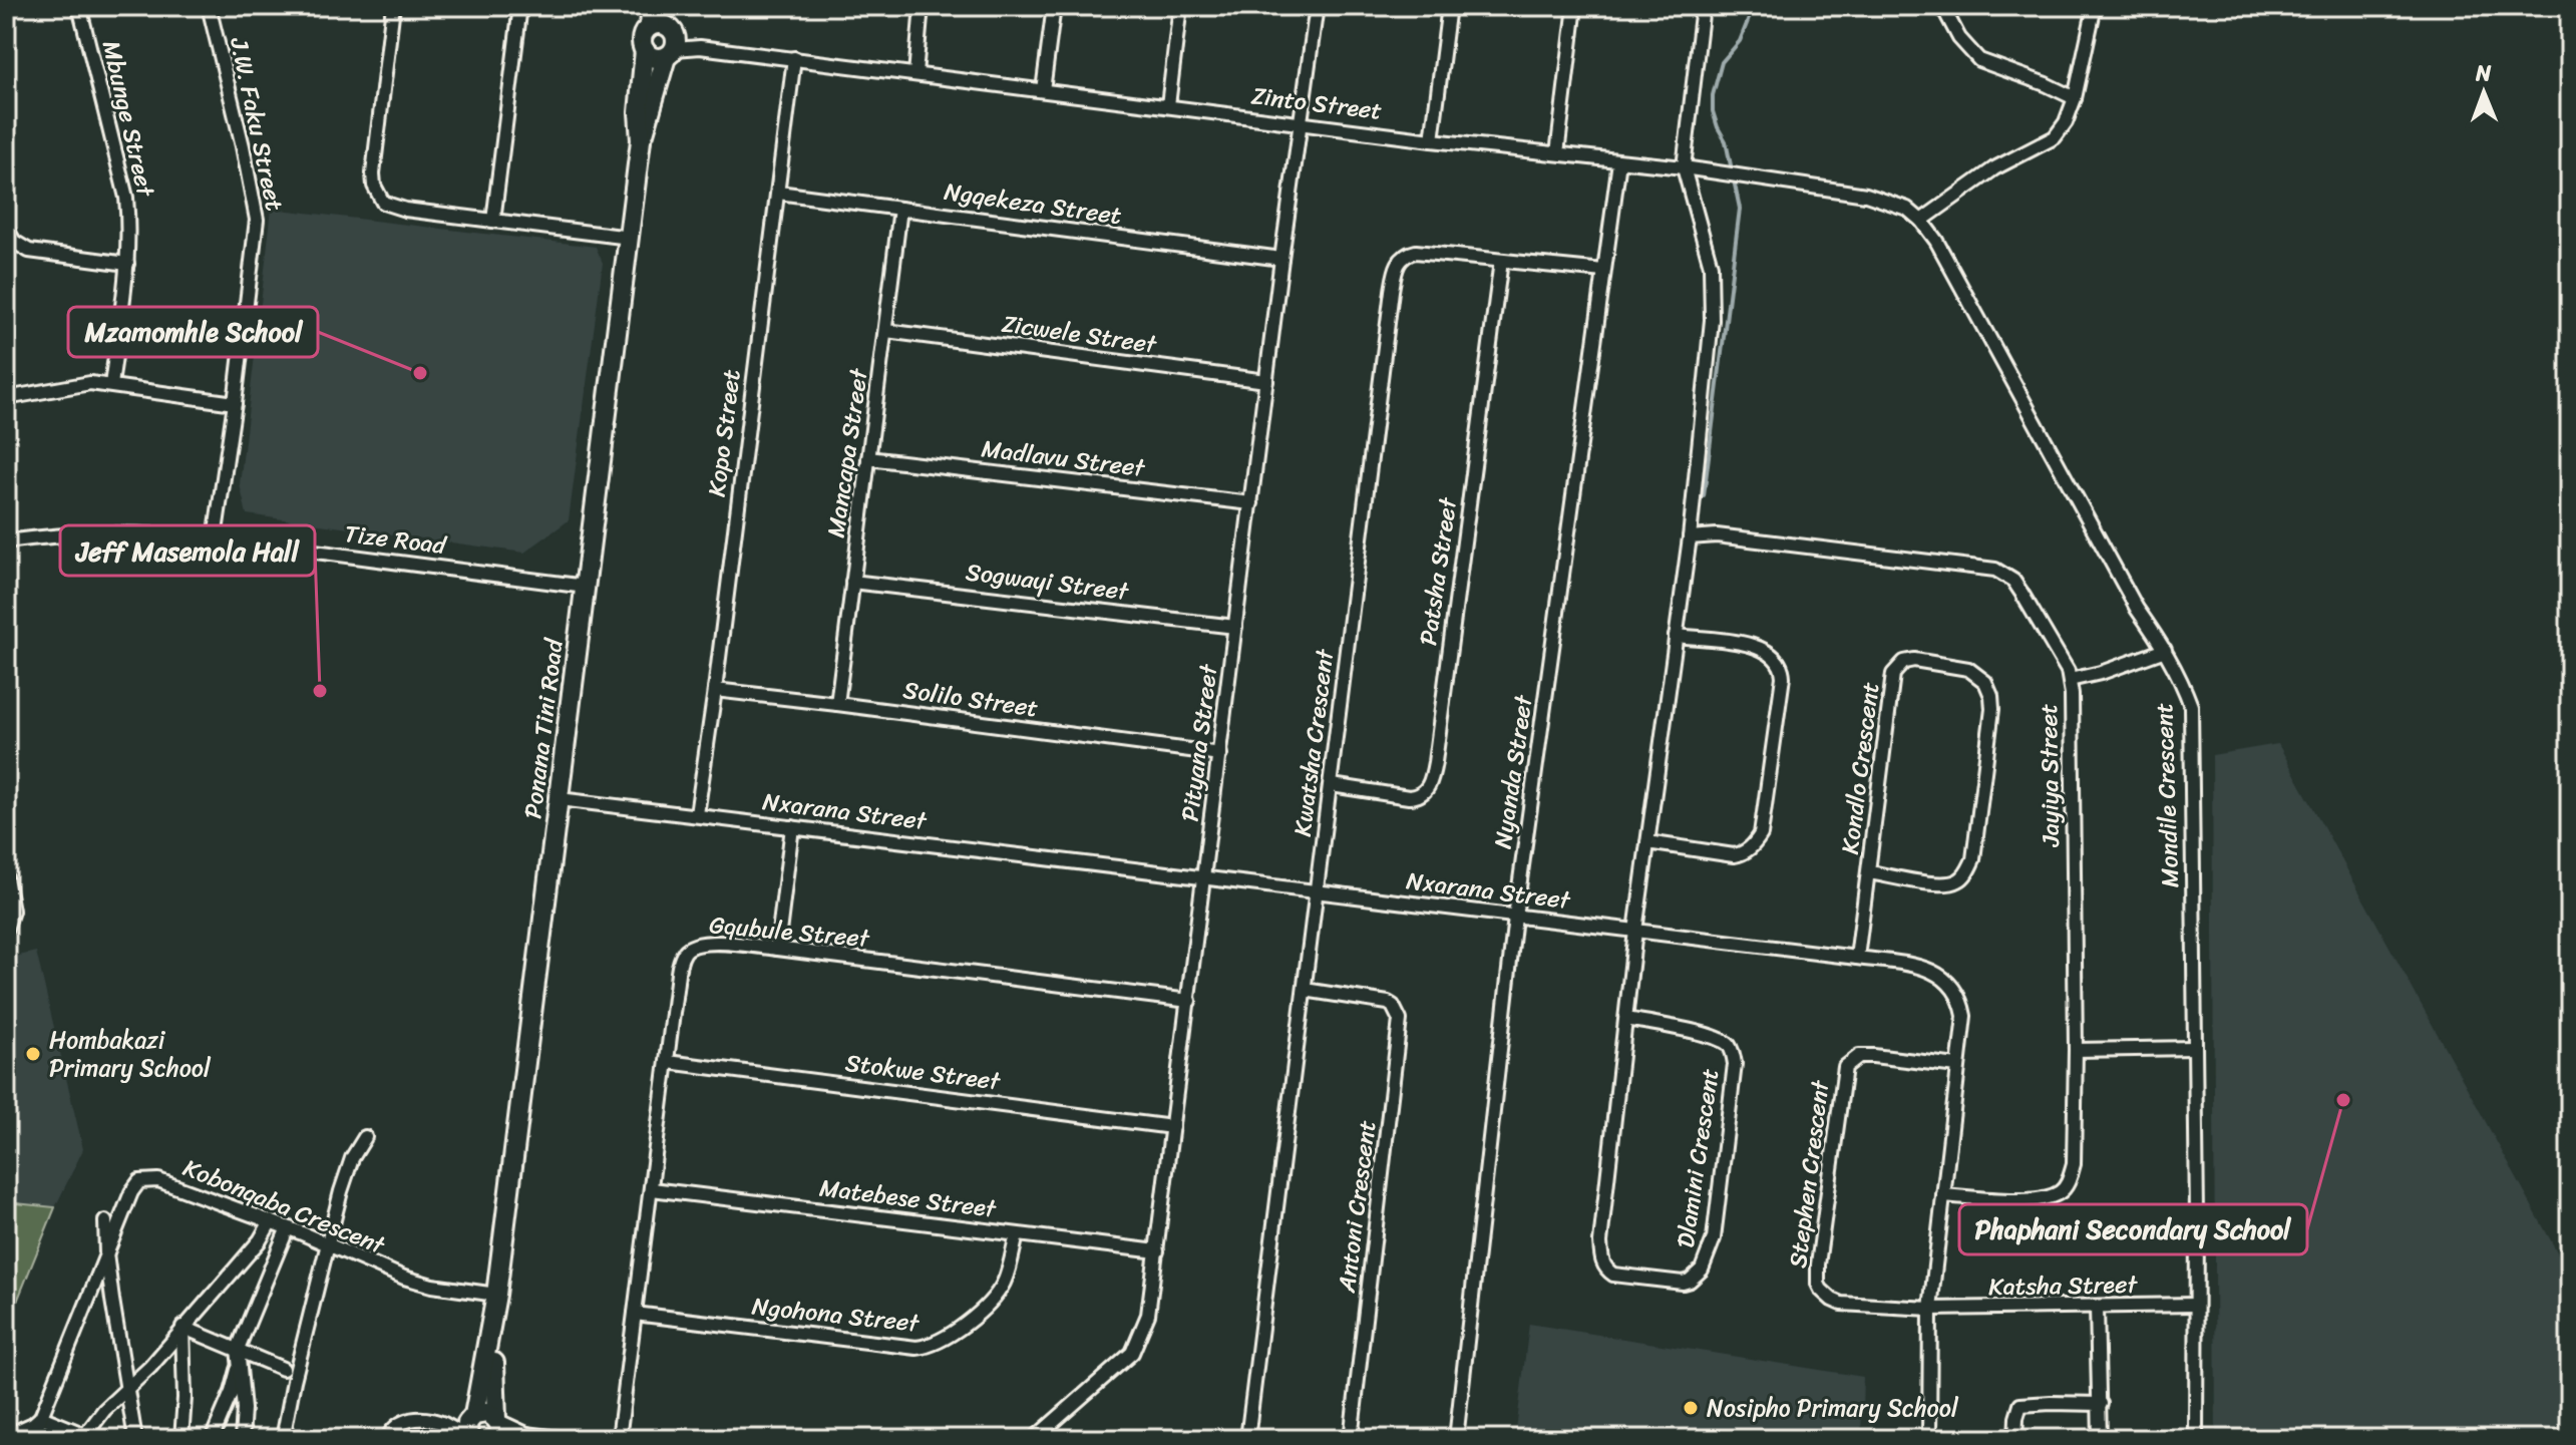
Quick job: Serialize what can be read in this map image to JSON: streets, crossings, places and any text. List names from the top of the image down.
{
  "streets": {
    "street": [
      "Zinto Street",
      "Mbunge Street",
      "J.W. Faku Street",
      "Ngqekeza Street",
      "Zicwele Street",
      "Kopo Street",
      "Mancapa Street",
      "Madlavu Street",
      "Tize Road",
      "Patsha Street",
      "Sogwayi Street",
      "Solilo Street",
      "Ponana Tini Road",
      "Pityana Street",
      "Kwatsha Crescent",
      "Kondlo Crescent",
      "Nyanda Street",
      "Jayiya Street",
      "Mondile Crescent",
      "Nxarana Street",
      "Gqubule Street",
      "Stokwe Street",
      "Dlamini Crescent",
      "Stephen Crescent",
      "Matebese Street",
      "Kobonqaba Crescent",
      "Antoni Crescent",
      "Katsha Street",
      "Ngohona Street"
    ]
  },
  "crossings": [
    ["Zinto Street", "Kopo Street"],
    ["Zinto Street", "Ponana Tini Road"],
    ["Zinto Street", "Pityana Street"],
    ["Zinto Street", "Nyanda Street"],
    ["Zinto Street", "Mondile Crescent"],
    ["J.W. Faku Street", "Tize Road"],
    ["Ngqekeza Street", "Kopo Street"],
    ["Ngqekeza Street", "Mancapa Street"],
    ["Ngqekeza Street", "Pityana Street"],
    ["Zicwele Street", "Mancapa Street"],
    ["Zicwele Street", "Pityana Street"],
    ["Kopo Street", "Solilo Street"],
    ["Kopo Street", "Nxarana Street"],
    ["Mancapa Street", "Madlavu Street"],
    ["Mancapa Street", "Sogwayi Street"],
    ["Mancapa Street", "Solilo Street"],
    ["Madlavu Street", "Pityana Street"],
    ["Tize Road", "Ponana Tini Road"],
    ["Patsha Street", "Kwatsha Crescent"],
    ["Sogwayi Street", "Pityana Street"],
    ["Solilo Street", "Pityana Street"],
    ["Ponana Tini Road", "Nxarana Street"],
    ["Ponana Tini Road", "Kobonqaba Crescent"],
    ["Pityana Street", "Nxarana Street"],
    ["Pityana Street", "Gqubule Street"],
    ["Pityana Street", "Stokwe Street"],
    ["Pityana Street", "Matebese Street"],
    ["Kwatsha Crescent", "Nyanda Street"],
    ["Kwatsha Crescent", "Nxarana Street"],
    ["Kwatsha Crescent", "Antoni Crescent"],
    ["Kondlo Crescent", "Nxarana Street"],
    ["Nyanda Street", "Nxarana Street"],
    ["Jayiya Street", "Nxarana Street"],
    ["Mondile Crescent", "Katsha Street"],
    ["Nxarana Street", "Dlamini Crescent"],
    ["Nxarana Street", "Stephen Crescent"],
    ["Nxarana Street", "Katsha Street"],
    ["Gqubule Street", "Stokwe Street"],
    ["Gqubule Street", "Matebese Street"],
    ["Gqubule Street", "Ngohona Street"],
    ["Stephen Crescent", "Katsha Street"],
    ["Matebese Street", "Ngohona Street"]
  ],
  "places": [
    "Mzamomhle School",
    "Jeff Masemola Hall",
    "Hombakazi Primary School",
    "Phaphani Secondary School",
    "Nosipho Primary School"
  ],
  "north": "top"
}
